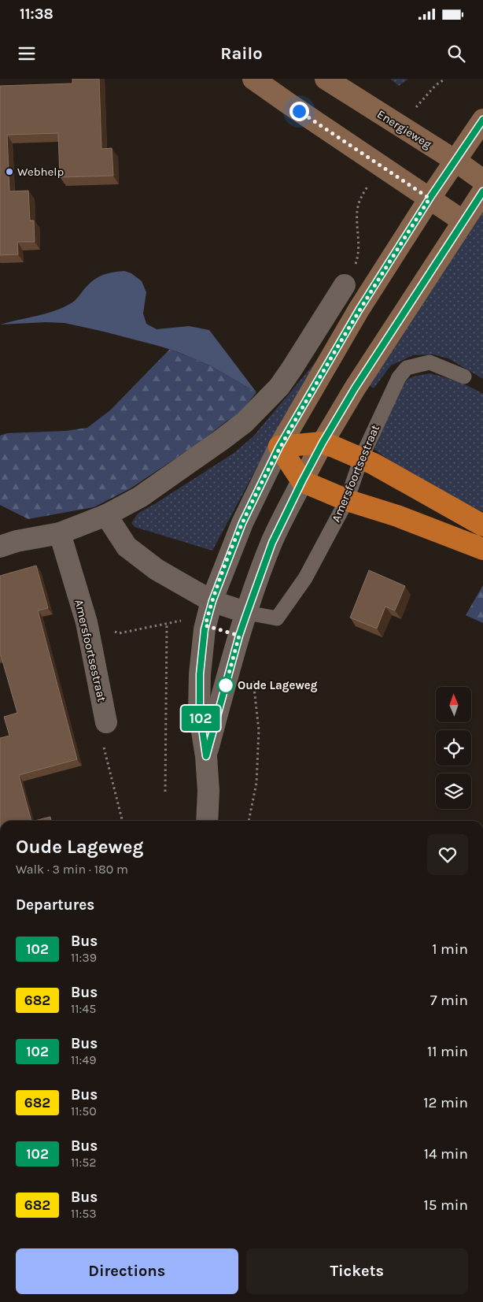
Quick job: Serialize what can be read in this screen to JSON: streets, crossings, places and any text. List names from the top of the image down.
{
  "streets": {
    "main road": ["Energieweg"],
    "street": ["Amersfoortsestraat"]
  },
  "places": ["Webhelp", "Oude Lageweg"],
  "lines": ["bus line 102"],
  "north": "top",
  "page": {
    "status": "11:38",
    "header": "Railo",
    "on_map": "102",
    "heading": [
      ["Oude Lageweg", "Walk · 3 min · 180 m"],
      "Departures"
    ],
    "list": [
      {
        "mark": "102",
        "name": "Bus",
        "note": "11:39",
        "value": "1 min"
      },
      {
        "mark": "682",
        "name": "Bus",
        "note": "11:45",
        "value": "7 min"
      },
      {
        "mark": "102",
        "name": "Bus",
        "note": "11:49",
        "value": "11 min"
      },
      {
        "mark": "682",
        "name": "Bus",
        "note": "11:50",
        "value": "12 min"
      },
      {
        "mark": "102",
        "name": "Bus",
        "note": "11:52",
        "value": "14 min"
      },
      {
        "mark": "682",
        "name": "Bus",
        "note": "11:53",
        "value": "15 min"
      }
    ],
    "buttons": ["Directions", "Tickets"]
  }
}
